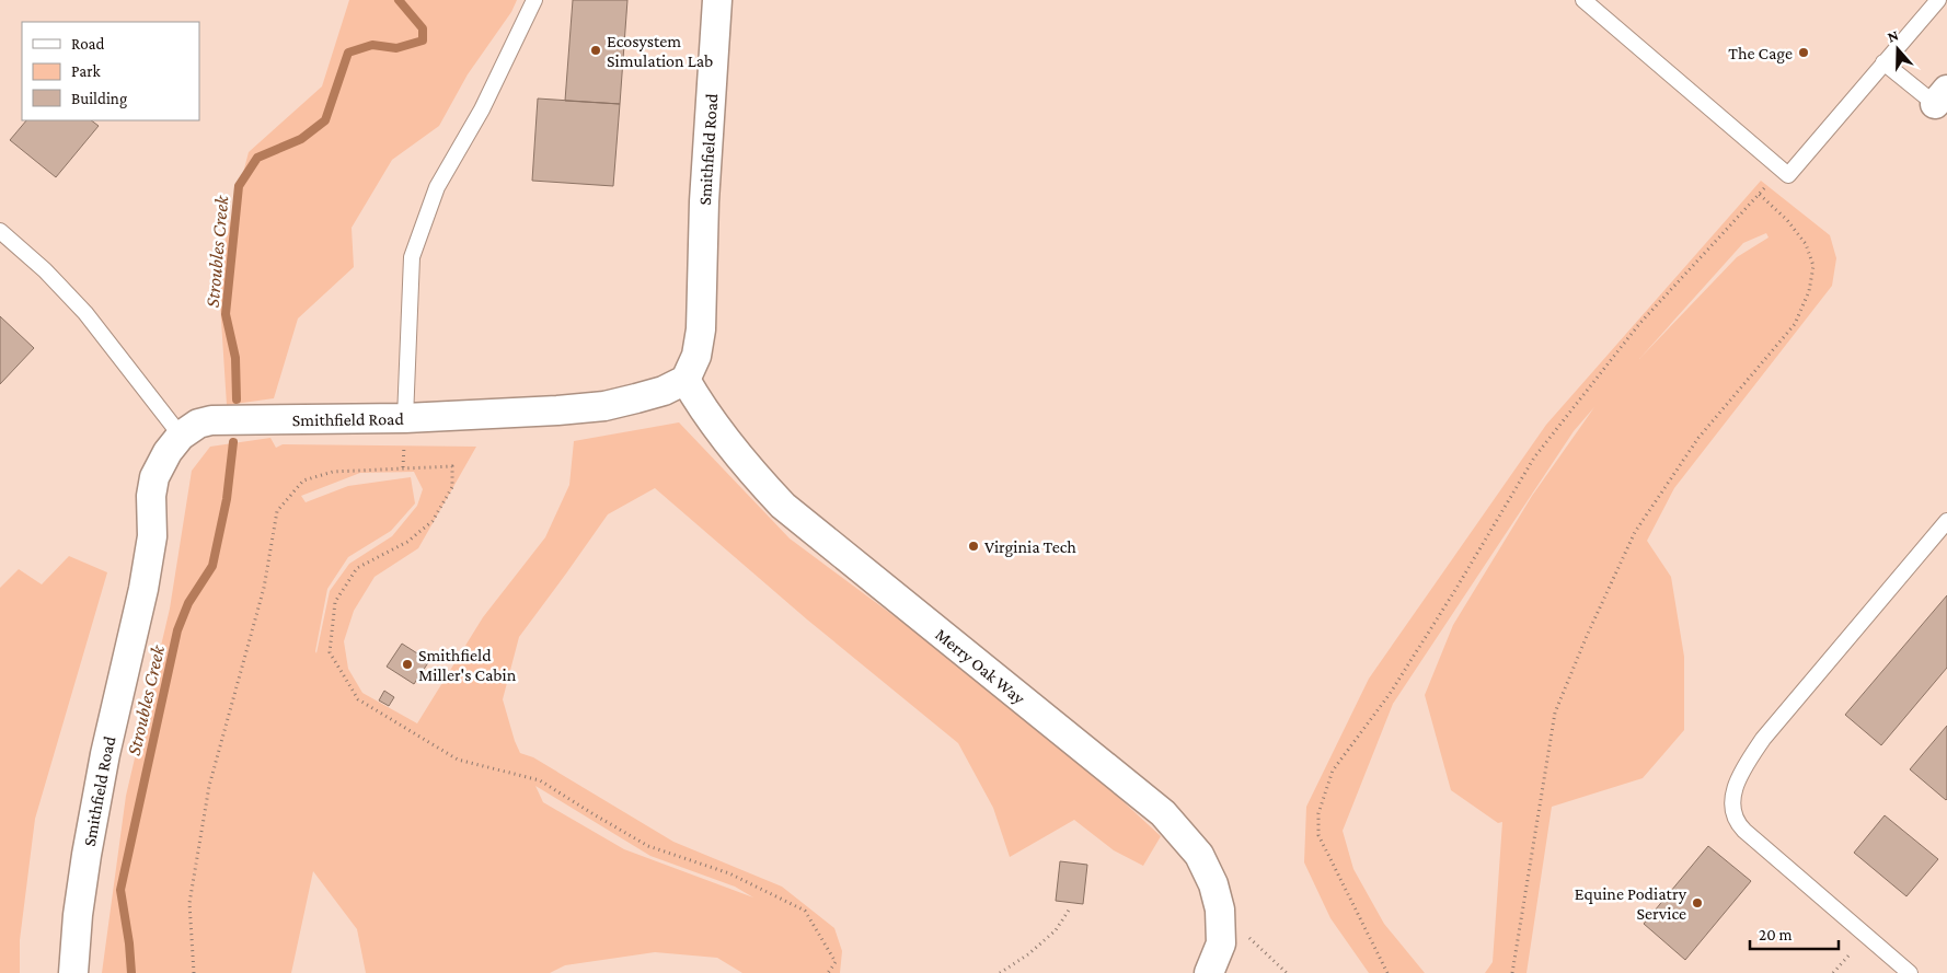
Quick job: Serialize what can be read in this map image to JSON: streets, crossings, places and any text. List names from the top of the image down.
{
  "streets": {
    "street": ["Smithfield Road", "Merry Oak Way"]
  },
  "crossings": [
    ["Smithfield Road", "Merry Oak Way"]
  ],
  "water": ["Stroubles Creek"],
  "places": [
    "Ecosystem Simulation Lab",
    "The Cage",
    "Virginia Tech",
    "Smithfield Miller's Cabin",
    "Equine Podiatry Service"
  ],
  "legend": ["Road", "Park", "Building"],
  "scale_bar": "20 m",
  "north": "top"
}
